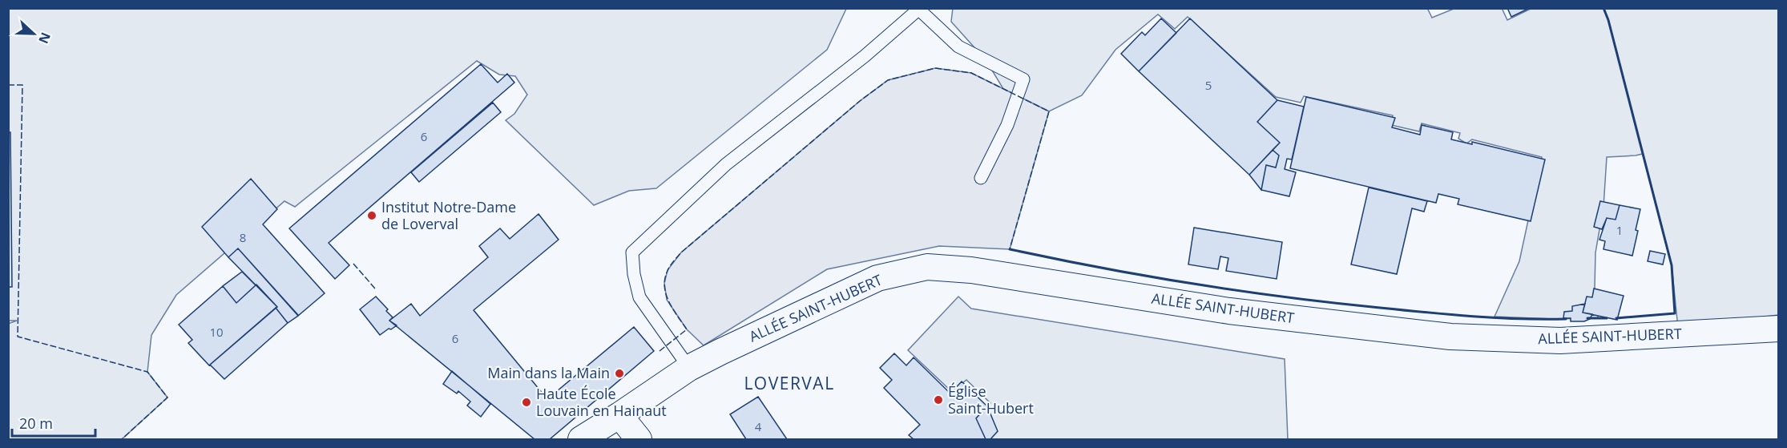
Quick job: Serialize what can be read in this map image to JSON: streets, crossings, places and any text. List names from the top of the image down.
{
  "streets": {
    "street": ["ALLÉE SAINT-HUBERT"]
  },
  "districts": ["LOVERVAL"],
  "places": [
    "Institut Notre-Dame de Loverval",
    "Main dans la Main",
    "Église Saint-Hubert",
    "Haute École Louvain en Hainaut"
  ],
  "house_numbers": [
    "5",
    "6",
    "1",
    "8",
    "10",
    "6",
    "4"
  ],
  "scale_bar": "20 m",
  "north": "right"
}
